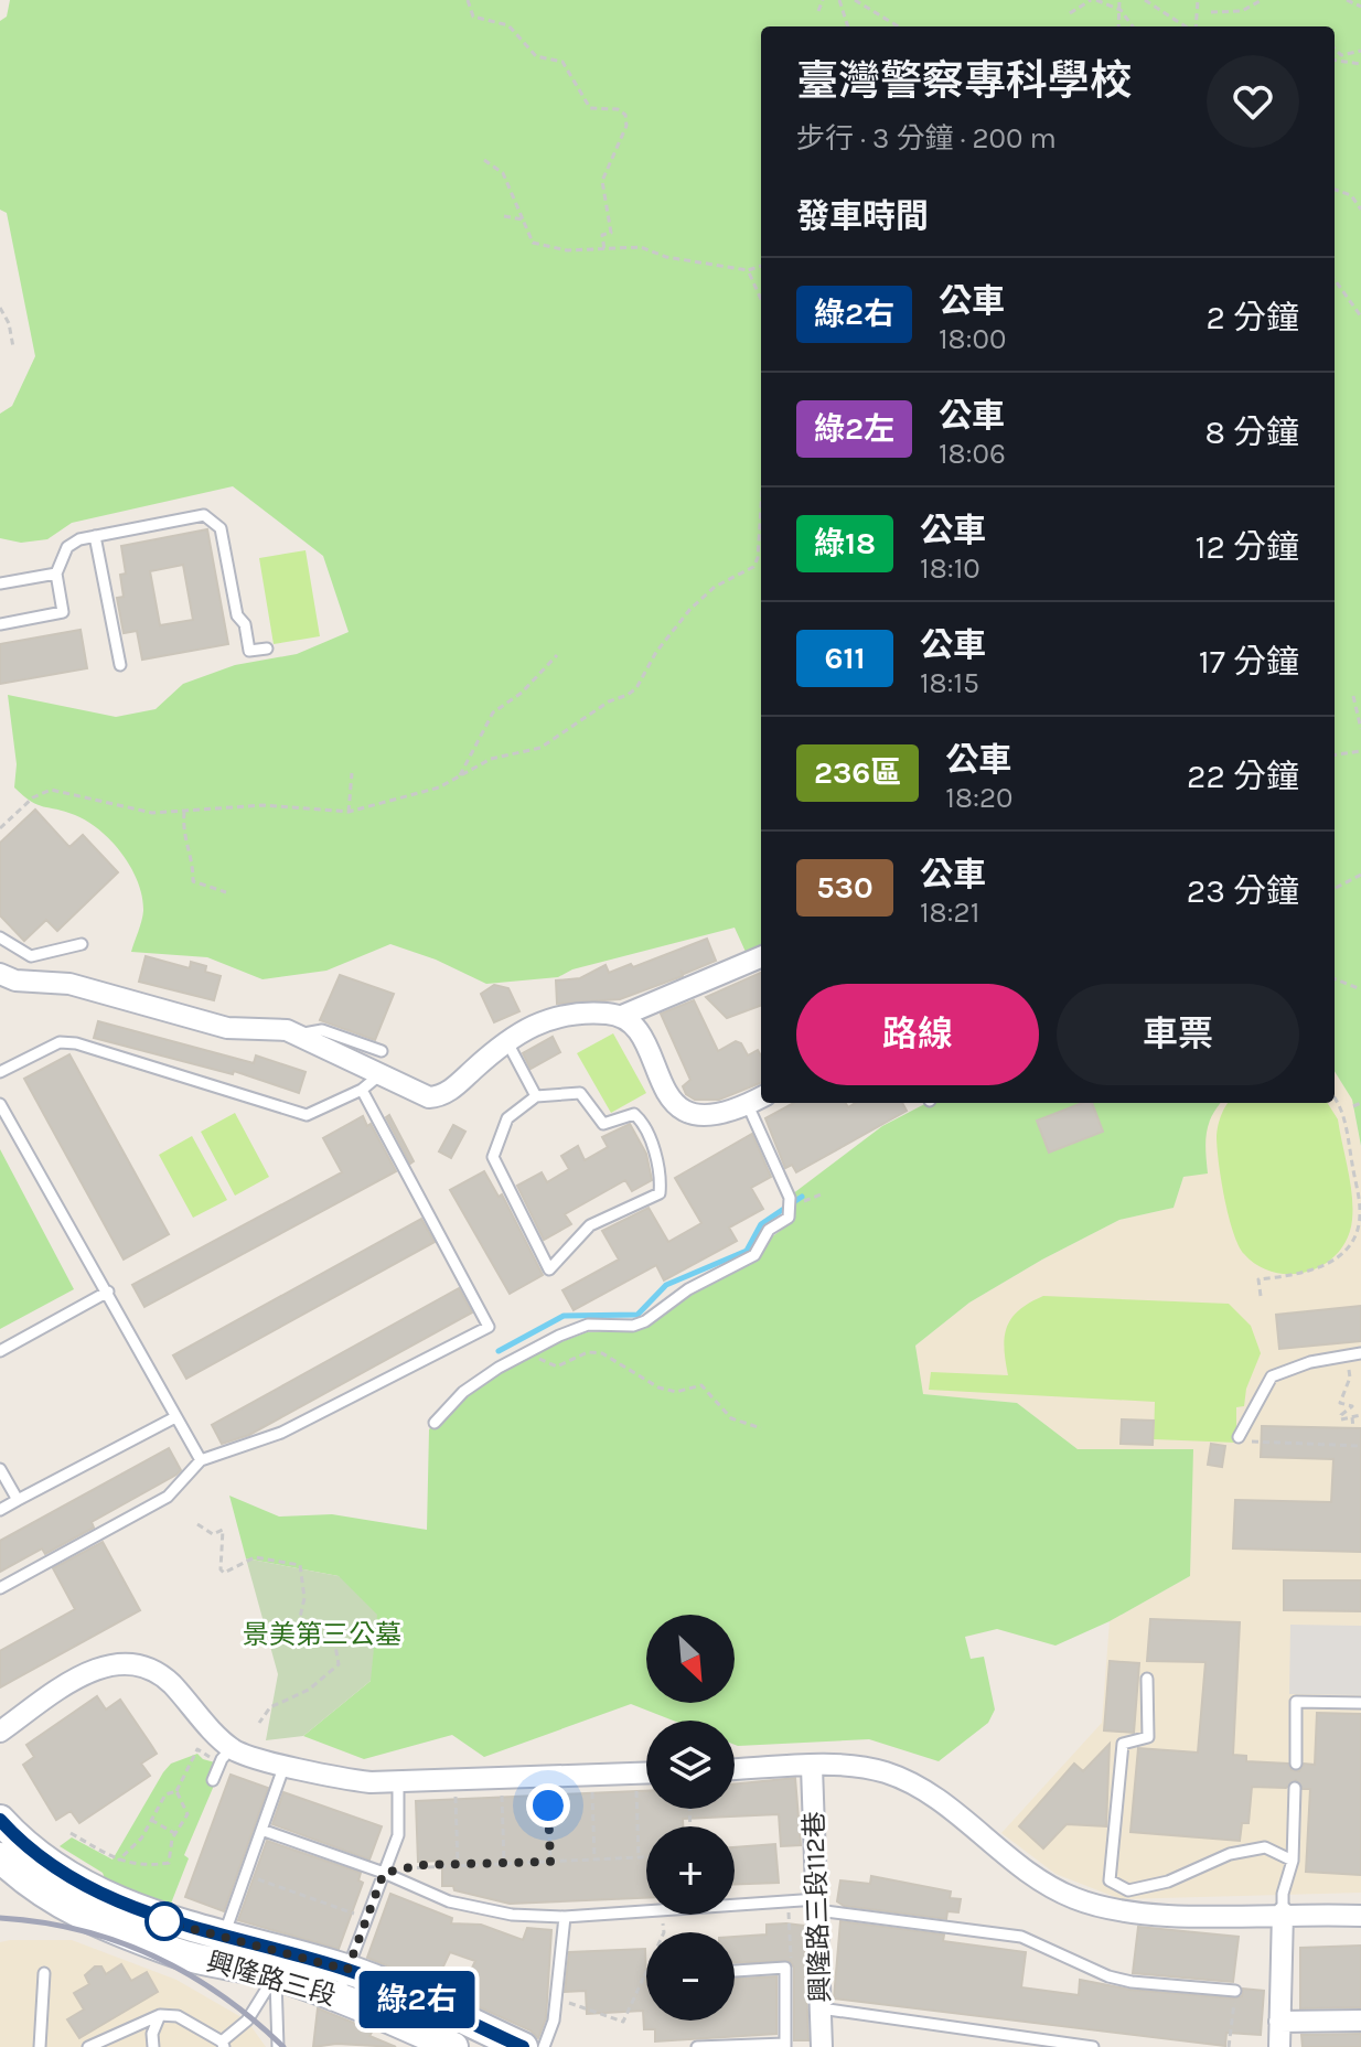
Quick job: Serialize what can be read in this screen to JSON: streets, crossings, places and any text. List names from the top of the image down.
{
  "streets": {
    "main road": ["興隆路三段"],
    "street": ["興隆路三段112巷"]
  },
  "parks": ["景美第三公墓"],
  "lines": ["bus line 綠2右"],
  "north": "bottom right",
  "page": {
    "on_map": "綠2右",
    "heading": [
      ["臺灣警察專科學校", "步行 · 3 分鐘 · 200 m"],
      "發車時間"
    ],
    "list": [
      {
        "mark": "綠2右",
        "name": "公車",
        "note": "18:00",
        "value": "2 分鐘"
      },
      {
        "mark": "綠2左",
        "name": "公車",
        "note": "18:06",
        "value": "8 分鐘"
      },
      {
        "mark": "綠18",
        "name": "公車",
        "note": "18:10",
        "value": "12 分鐘"
      },
      {
        "mark": "611",
        "name": "公車",
        "note": "18:15",
        "value": "17 分鐘"
      },
      {
        "mark": "236區",
        "name": "公車",
        "note": "18:20",
        "value": "22 分鐘"
      },
      {
        "mark": "530",
        "name": "公車",
        "note": "18:21",
        "value": "23 分鐘"
      }
    ],
    "buttons": ["路線", "車票"],
    "map_buttons": ["+", "−"]
  }
}
